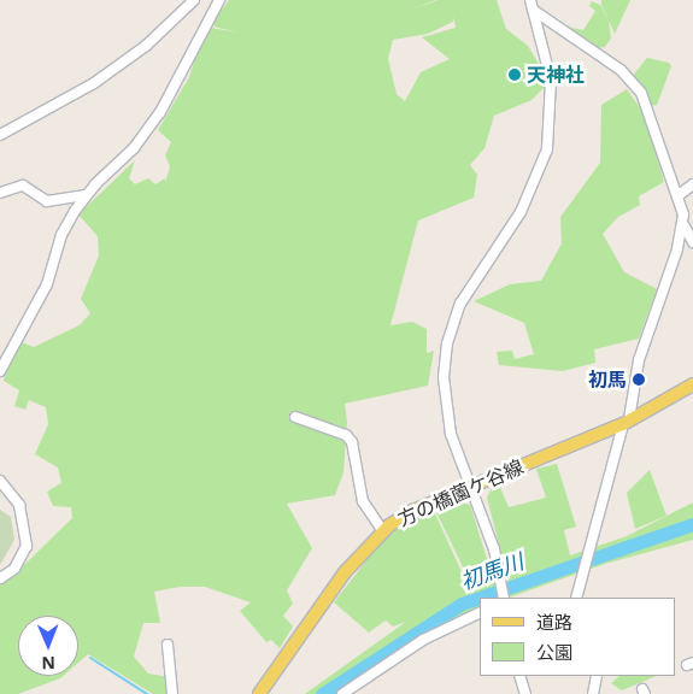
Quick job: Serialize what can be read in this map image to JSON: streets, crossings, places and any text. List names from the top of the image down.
{
  "streets": {
    "main road": ["方の橋薗ケ谷線"]
  },
  "water": ["初馬川"],
  "places": ["天神社", "初馬"],
  "legend": ["道路", "公園"],
  "north": "bottom"
}
